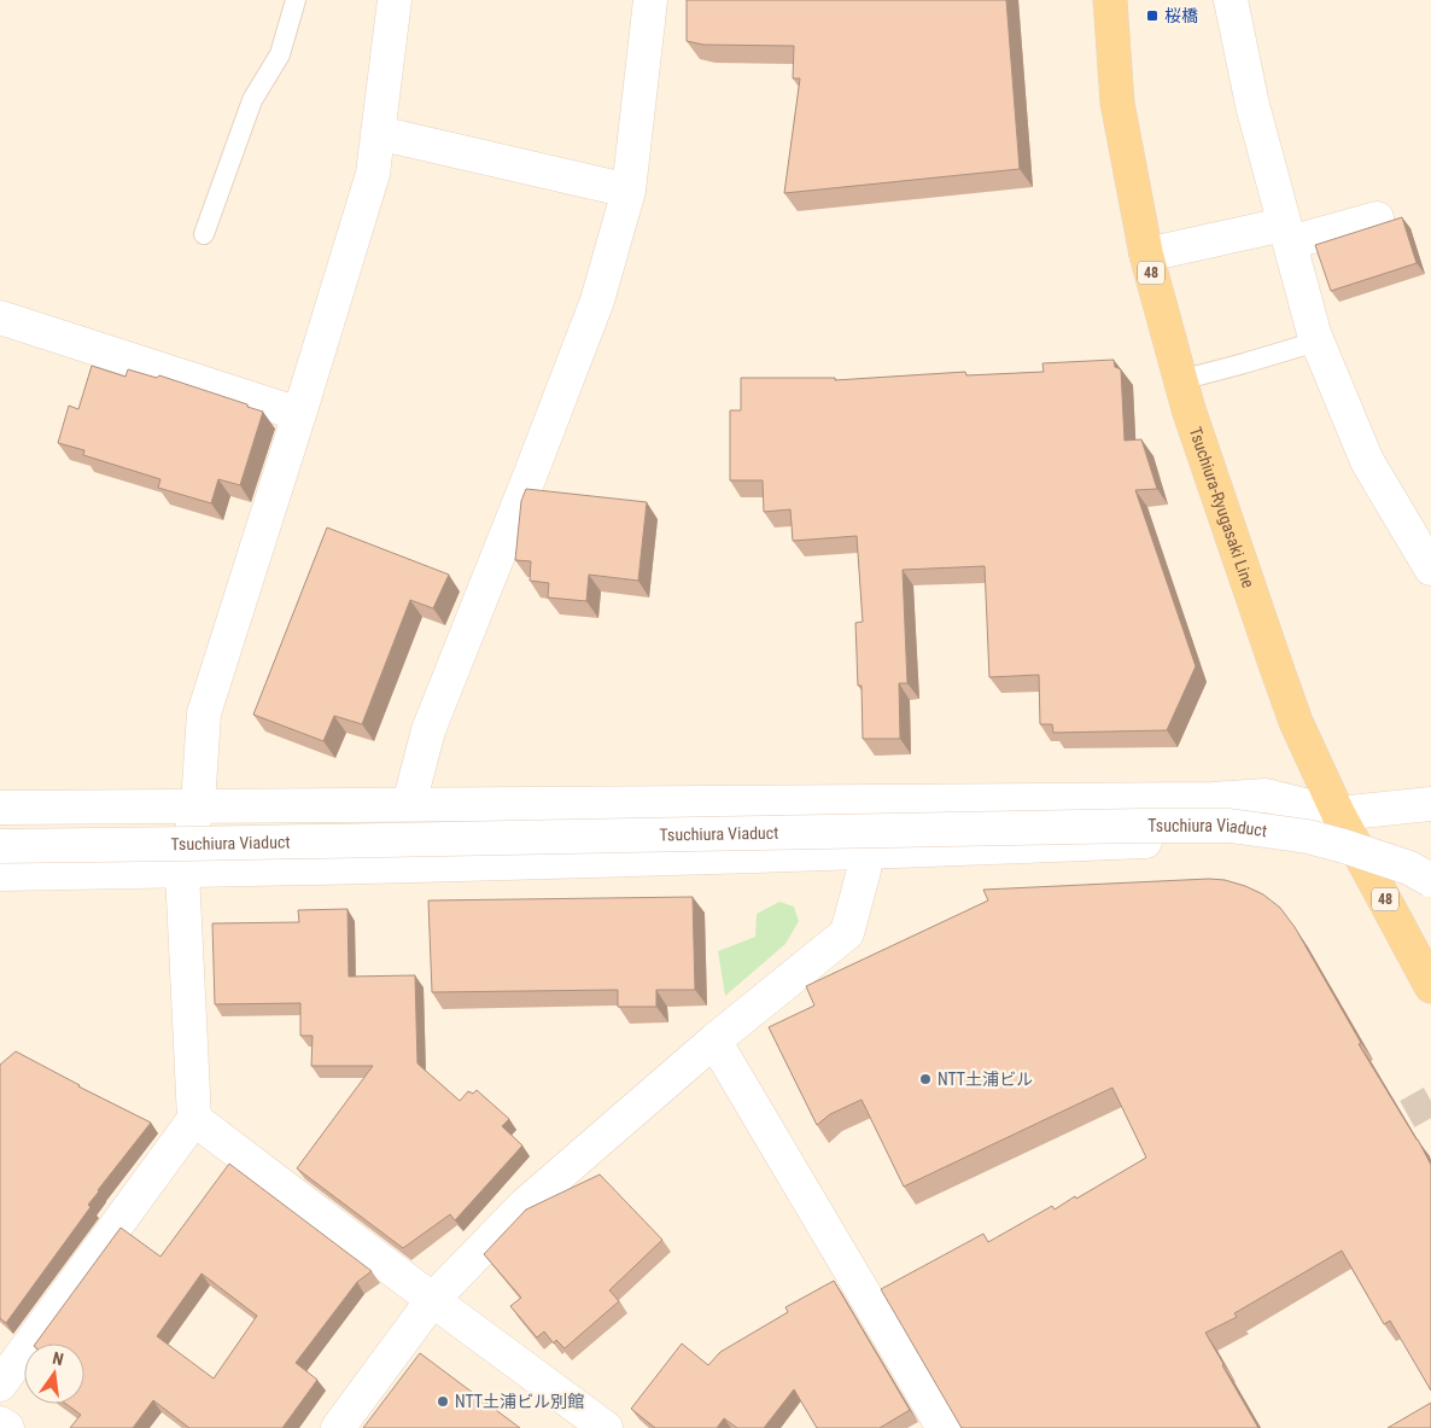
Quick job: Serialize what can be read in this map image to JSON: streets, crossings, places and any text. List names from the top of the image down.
{
  "streets": {
    "main road": ["48", "Tsuchiura-Ryugasaki Line"],
    "street": ["Tsuchiura Viaduct"]
  },
  "places": {
    "transit": ["桜橋"],
    "other": ["NTT土浦ビル", "NTT土浦ビル別館"]
  },
  "north": "top"
}
